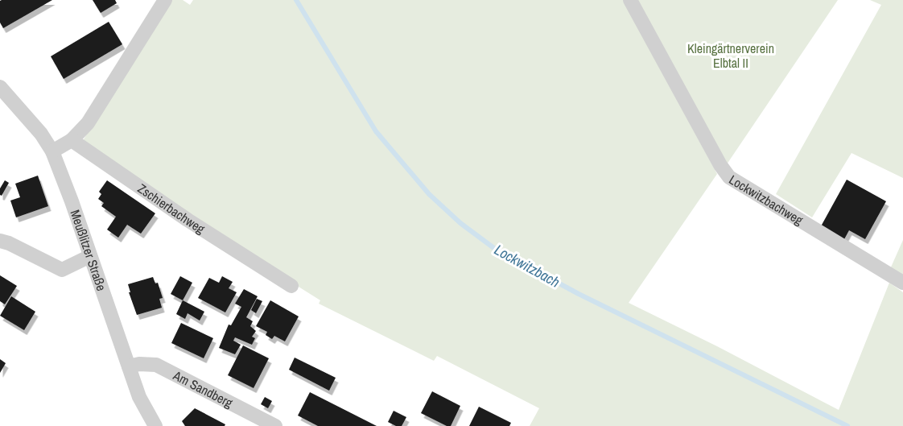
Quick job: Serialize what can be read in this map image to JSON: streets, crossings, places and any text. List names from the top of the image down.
{
  "streets": {
    "street": [
      "Lockwitzbachweg",
      "Zschierbachweg",
      "Meußlitzer Straße",
      "Am Sandberg"
    ]
  },
  "crossings": [
    ["Meußlitzer Straße", "Am Sandberg"]
  ],
  "water": ["Lockwitzbach"],
  "parks": ["Kleingärtnerverein Elbtal II"]
}
